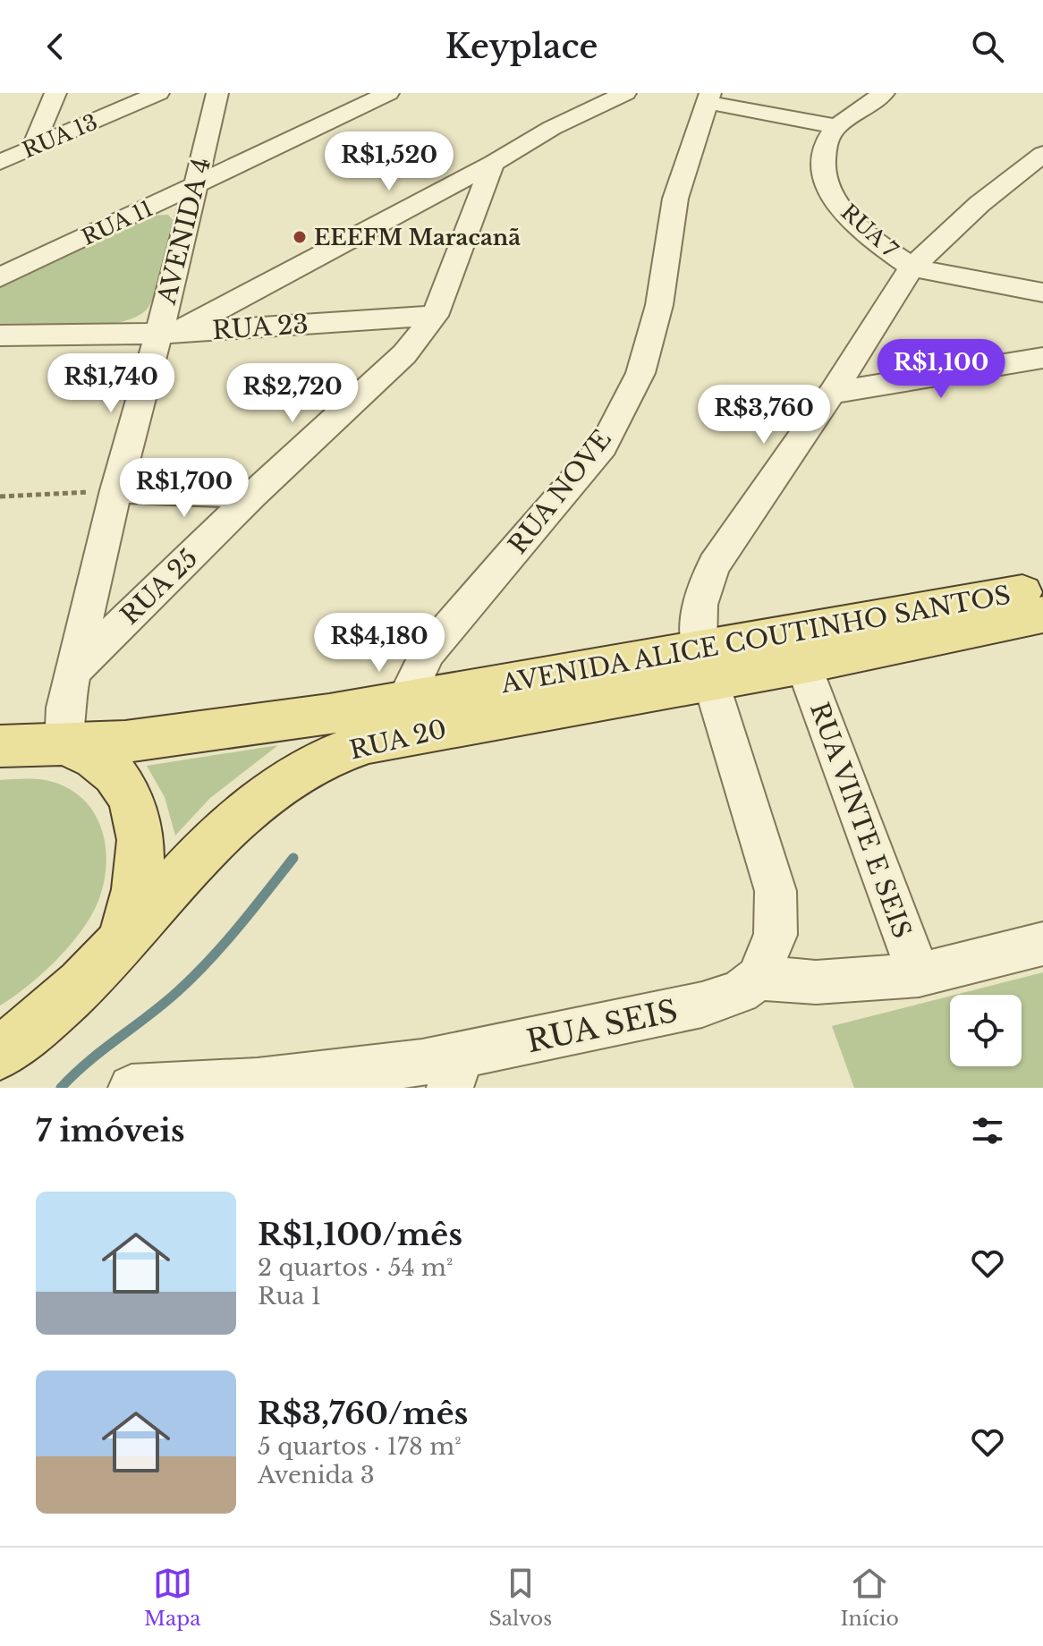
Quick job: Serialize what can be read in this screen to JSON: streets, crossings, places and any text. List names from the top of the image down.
{
  "streets": {
    "main road": ["AVENIDA ALICE COUTINHO SANTOS", "RUA 20"],
    "street": [
      "RUA 13",
      "RUA 11",
      "AVENIDA 4",
      "RUA 7",
      "RUA 23",
      "RUA NOVE",
      "RUA 25",
      "RUA VINTE E SEIS",
      "RUA SEIS"
    ]
  },
  "crossings": [
    ["RUA 11", "AVENIDA 4"],
    ["AVENIDA 4", "RUA 23"],
    ["AVENIDA 4", "RUA 25"],
    ["AVENIDA 4", "AVENIDA ALICE COUTINHO SANTOS"],
    ["RUA 23", "RUA 25"],
    ["RUA NOVE", "AVENIDA ALICE COUTINHO SANTOS"],
    ["AVENIDA ALICE COUTINHO SANTOS", "RUA 20"]
  ],
  "places": ["EEEFM Maracanã"],
  "page": {
    "header": "Keyplace",
    "price": [
      "R$1,520",
      "R$1,100",
      "R$1,740",
      "R$2,720",
      "R$3,760",
      "R$1,700",
      "R$4,180"
    ],
    "heading": "7 imóveis",
    "list": [
      {
        "name": "R$1,100/mês",
        "note": "2 quartos · 54 m² · Rua 1"
      },
      {
        "name": "R$3,760/mês",
        "note": "5 quartos · 178 m² · Avenida 3"
      }
    ],
    "tabs": ["Mapa", "Salvos", "Início"]
  }
}
